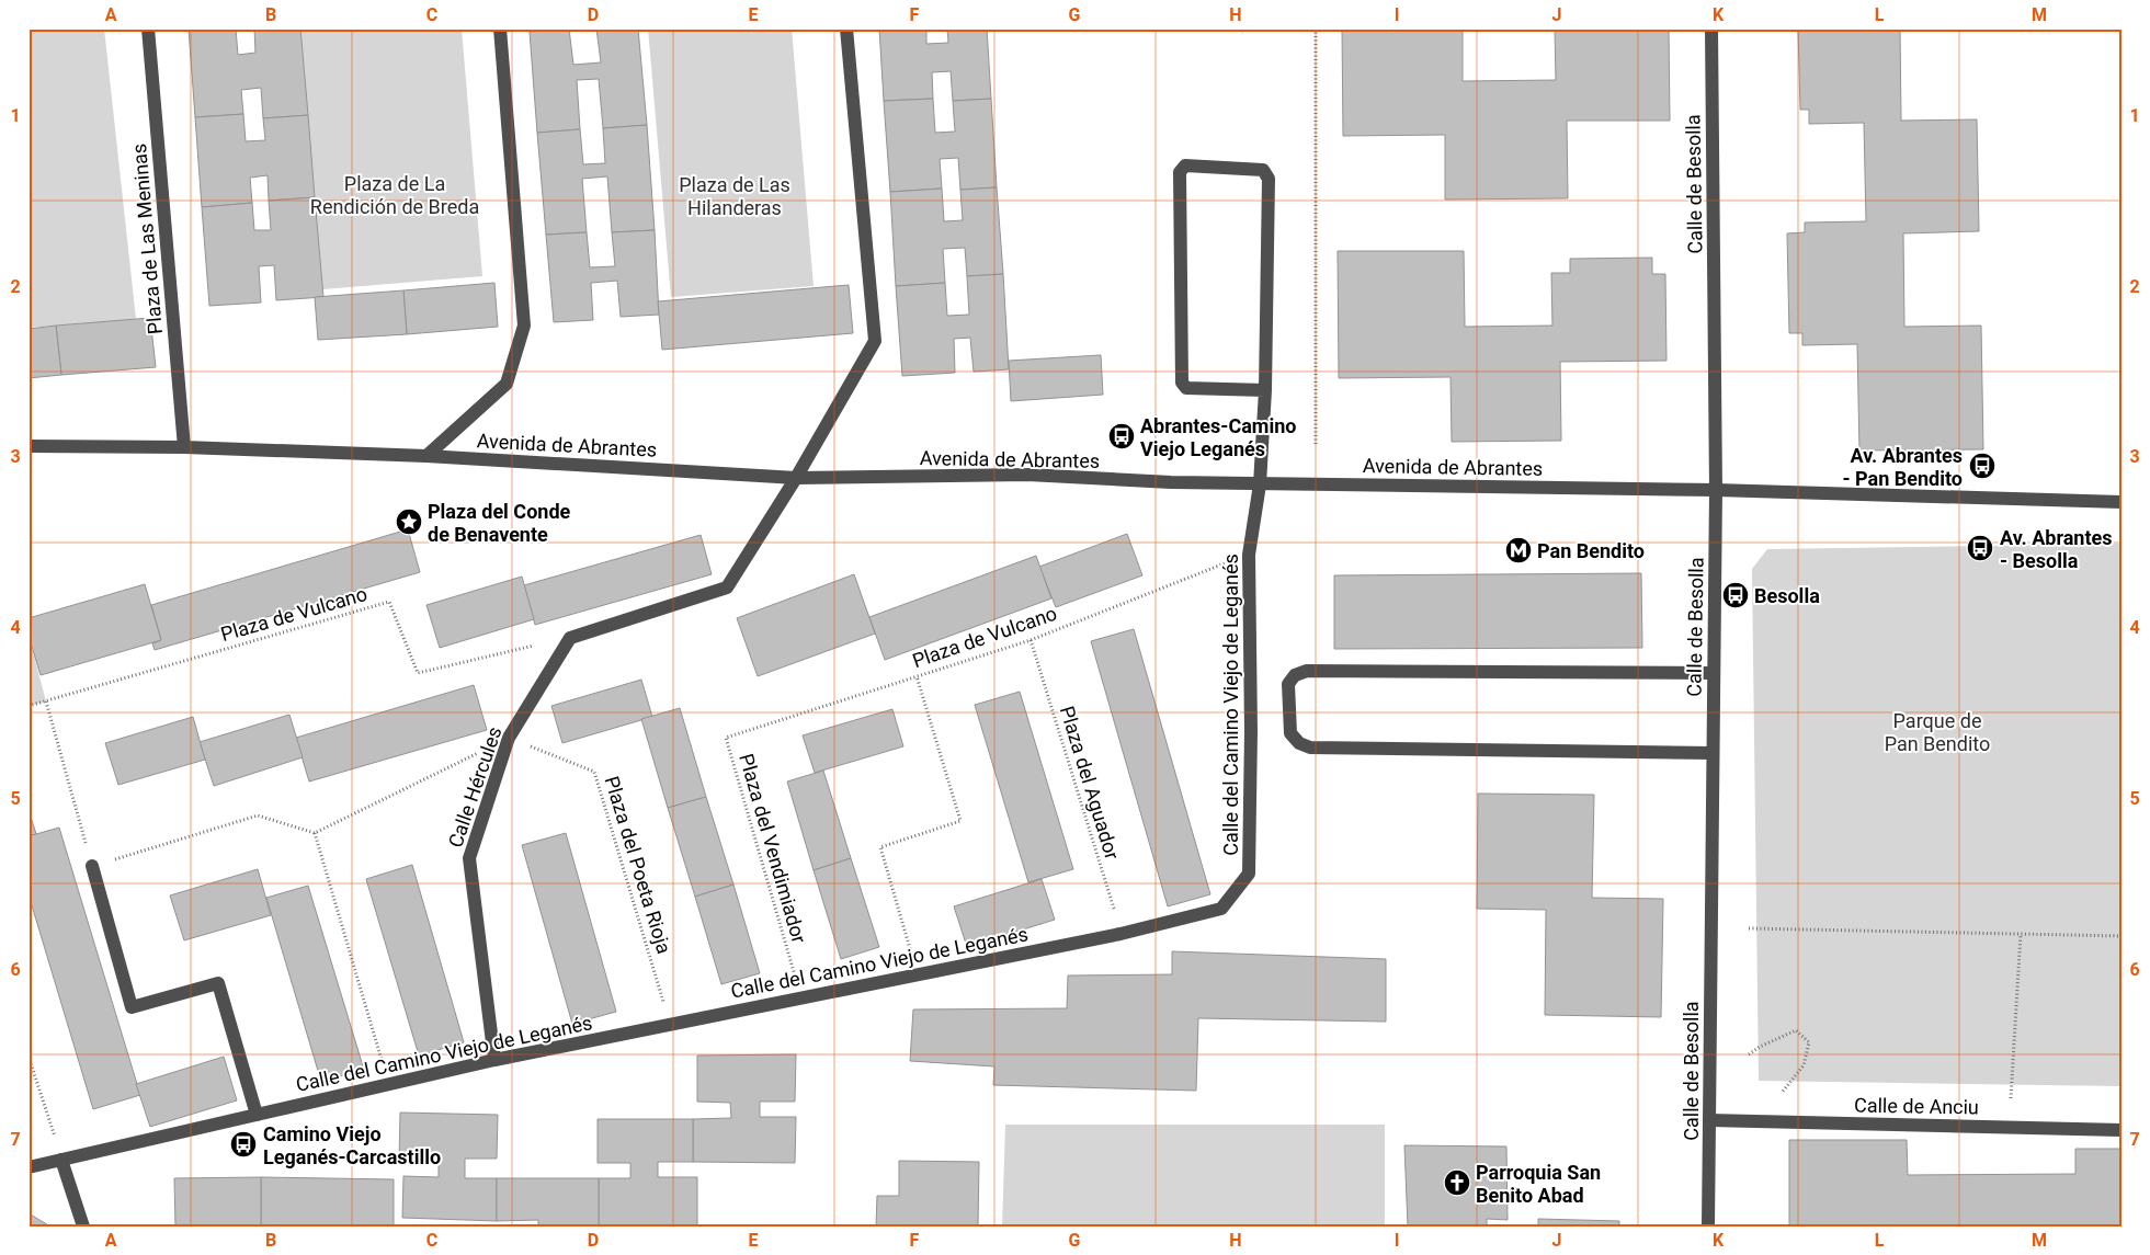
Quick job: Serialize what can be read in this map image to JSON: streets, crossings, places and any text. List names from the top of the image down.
{
  "streets": {
    "street": [
      "Calle de Besolla",
      "Plaza de Las Meninas",
      "Avenida de Abrantes",
      "Calle del Camino Viejo de Leganés",
      "Calle Hércules",
      "Calle de Anciu"
    ],
    "path": [
      "Plaza de Vulcano",
      "Plaza del Aguador",
      "Plaza del Vendimiador",
      "Plaza del Poeta Rioja"
    ]
  },
  "crossings": [
    ["Calle de Besolla", "Avenida de Abrantes"],
    ["Calle de Besolla", "Calle de Anciu"],
    ["Plaza de Las Meninas", "Avenida de Abrantes"],
    ["Avenida de Abrantes", "Calle del Camino Viejo de Leganés"],
    ["Plaza de Vulcano", "Calle del Camino Viejo de Leganés"],
    ["Plaza de Vulcano", "Plaza del Aguador"],
    ["Plaza de Vulcano", "Calle Hércules"],
    ["Plaza de Vulcano", "Plaza del Vendimiador"],
    ["Calle del Camino Viejo de Leganés", "Plaza del Aguador"],
    ["Calle del Camino Viejo de Leganés", "Calle Hércules"],
    ["Calle del Camino Viejo de Leganés", "Plaza del Vendimiador"],
    ["Calle del Camino Viejo de Leganés", "Plaza del Poeta Rioja"],
    ["Calle Hércules", "Plaza del Poeta Rioja"]
  ],
  "parks": ["Plaza de La Rendición de Breda", "Plaza de Las Hilanderas", "Parque de Pan Bendito"],
  "places": {
    "bus stop": [
      "Abrantes-Camino Viejo Leganés",
      "Av. Abrantes - Pan Bendito",
      "Av. Abrantes - Besolla",
      "Besolla",
      "Camino Viejo Leganés-Carcastillo"
    ],
    "place": ["Plaza del Conde de Benavente"],
    "metro station": ["Pan Bendito"],
    "church": ["Parroquia San Benito Abad"]
  },
  "grid": {
    "columns": [
      "A",
      "B",
      "C",
      "D",
      "E",
      "F",
      "G",
      "H",
      "I",
      "J",
      "K",
      "L",
      "M"
    ],
    "rows": [
      "1",
      "2",
      "3",
      "4",
      "5",
      "6",
      "7"
    ]
  }
}
